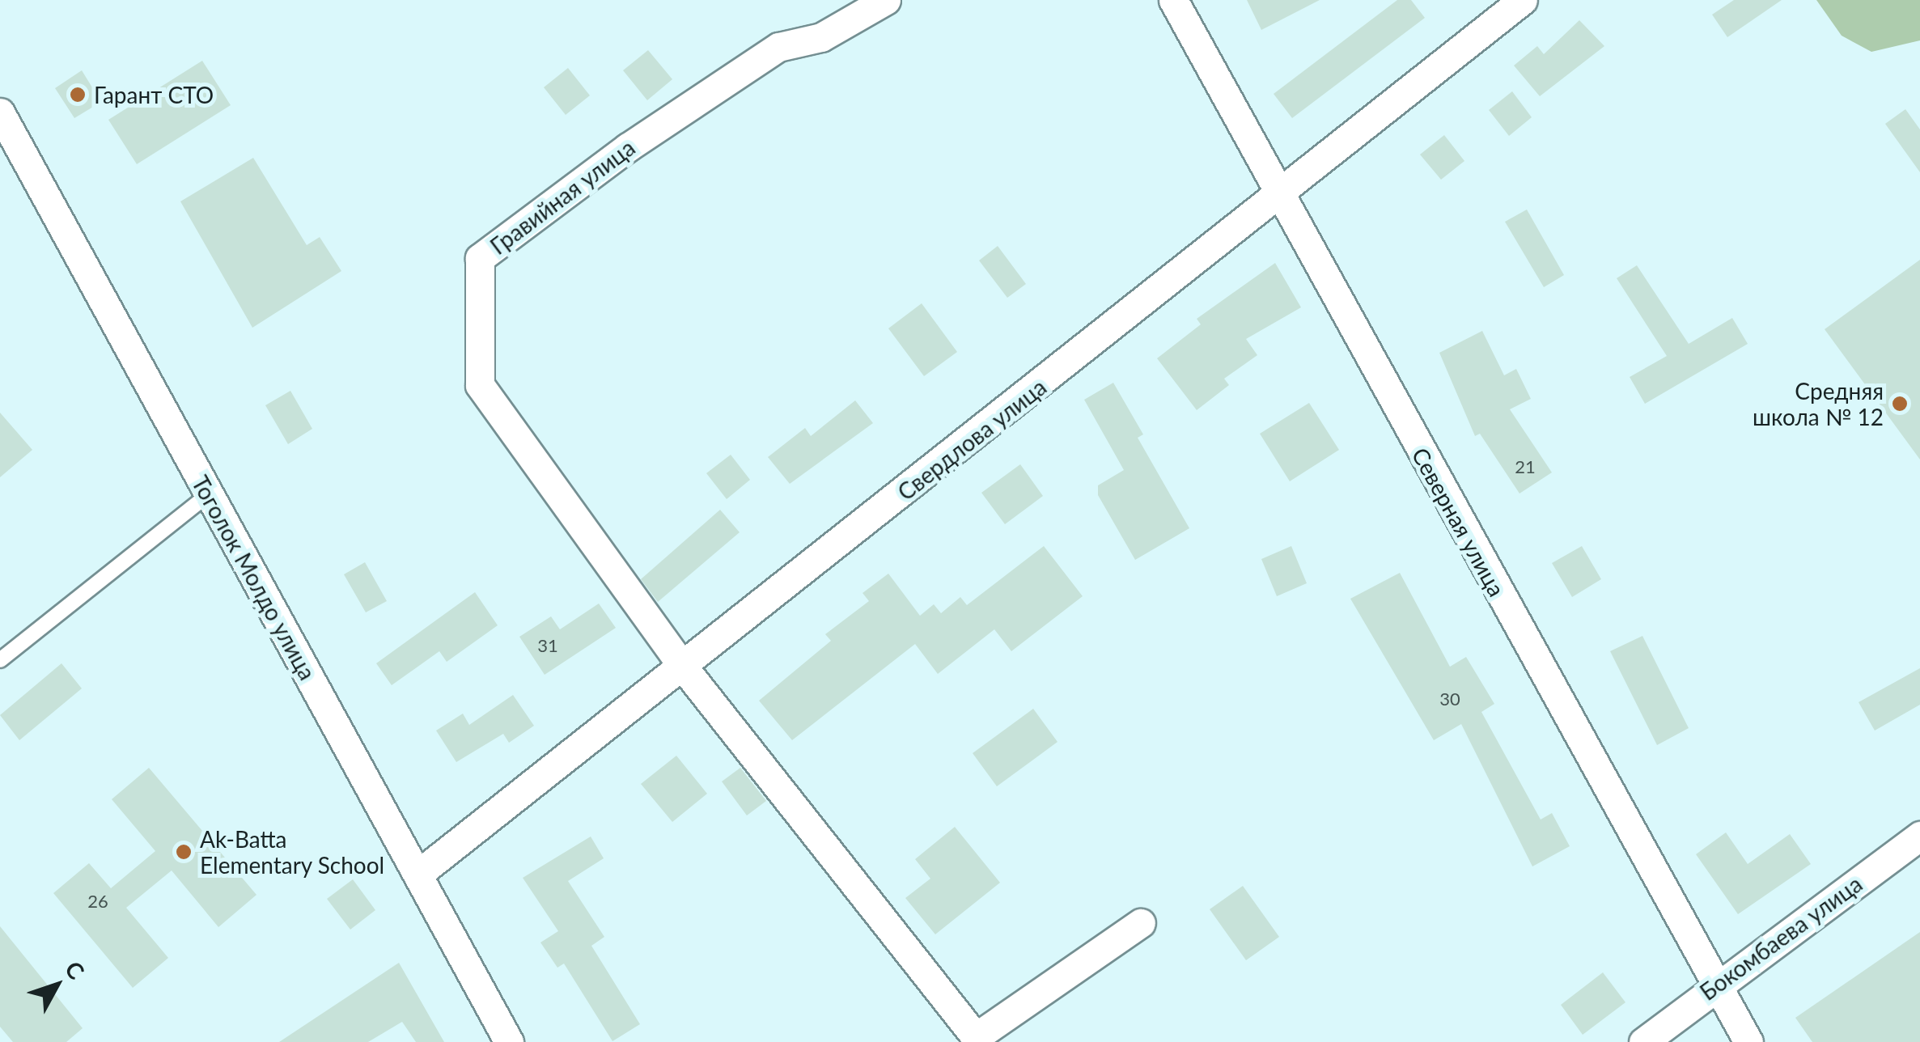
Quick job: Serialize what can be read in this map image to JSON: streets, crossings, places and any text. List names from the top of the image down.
{
  "streets": {
    "street": [
      "Гравийная улица",
      "Свердлова улица",
      "Северная улица",
      "Тоголок Молдо улица",
      "Бокомбаева улица"
    ]
  },
  "crossings": [
    ["Гравийная улица", "Свердлова улица"],
    ["Свердлова улица", "Северная улица"],
    ["Свердлова улица", "Тоголок Молдо улица"],
    ["Северная улица", "Бокомбаева улица"]
  ],
  "places": ["Гарант СТО", "Средняя школа № 12", "Ak-Batta Elementary School"],
  "house_numbers": [
    "21",
    "31",
    "30",
    "26"
  ],
  "north": "top right"
}
